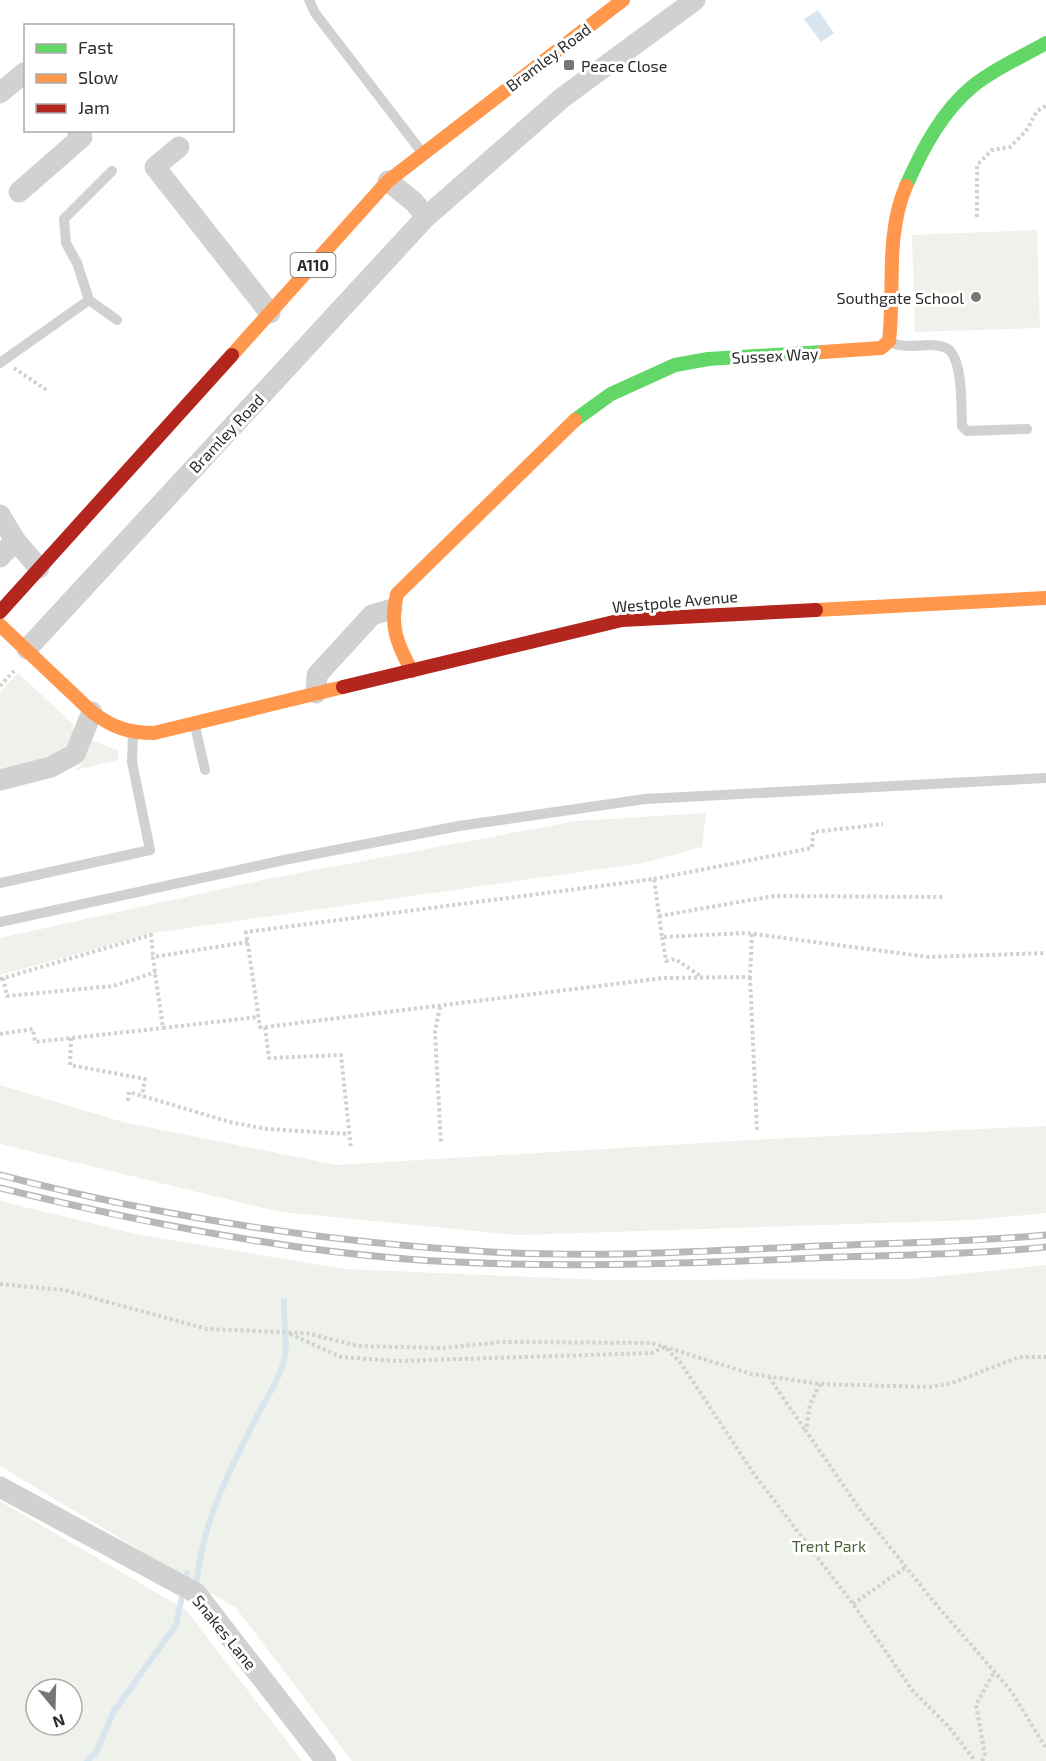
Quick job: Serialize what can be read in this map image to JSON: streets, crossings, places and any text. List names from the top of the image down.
{
  "streets": {
    "street": [
      "Bramley Road",
      "A110",
      "Sussex Way",
      "Westpole Avenue",
      "Snakes Lane"
    ]
  },
  "parks": ["Trent Park"],
  "places": {
    "transit": ["Peace Close"],
    "other": ["Southgate School"]
  },
  "legend": ["Fast", "Slow", "Jam"],
  "north": "bottom"
}
